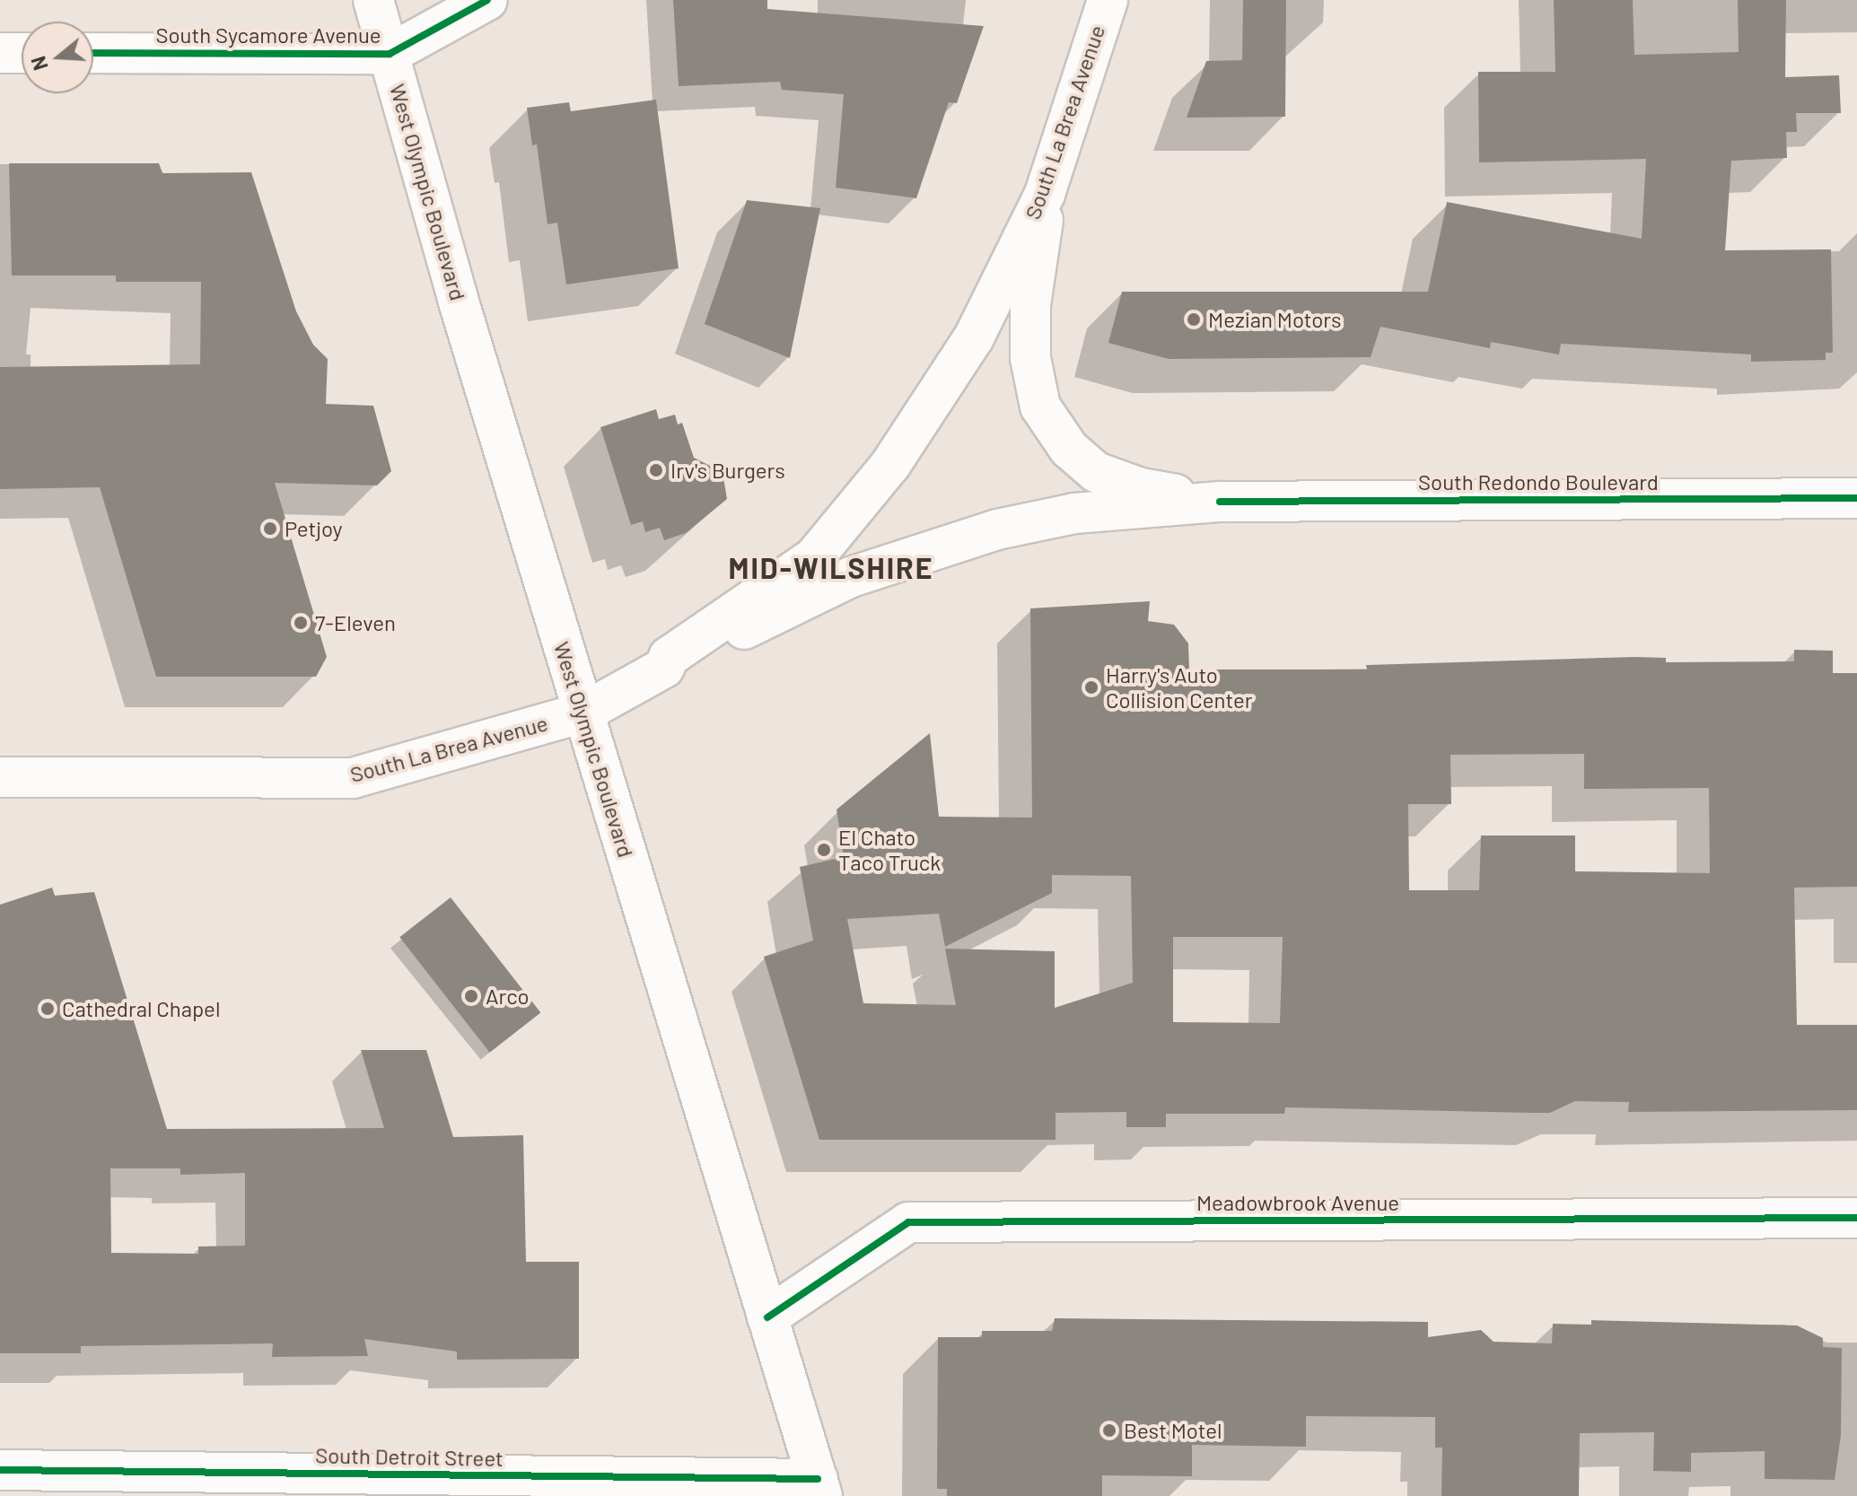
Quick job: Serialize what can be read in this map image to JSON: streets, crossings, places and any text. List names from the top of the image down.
{
  "streets": {
    "main road": [
      "South Sycamore Avenue",
      "South La Brea Avenue",
      "West Olympic Boulevard",
      "South Redondo Boulevard",
      "Meadowbrook Avenue",
      "South Detroit Street"
    ]
  },
  "crossings": [
    ["South Sycamore Avenue", "West Olympic Boulevard"],
    ["South La Brea Avenue", "West Olympic Boulevard"],
    ["West Olympic Boulevard", "Meadowbrook Avenue"],
    ["West Olympic Boulevard", "South Detroit Street"]
  ],
  "districts": ["MID-WILSHIRE"],
  "places": [
    "Mezian Motors",
    "Irv's Burgers",
    "Petjoy",
    "7-Eleven",
    "Harry's Auto Collision Center",
    "El Chato Taco Truck",
    "Arco",
    "Cathedral Chapel",
    "Best Motel"
  ],
  "north": "left"
}
